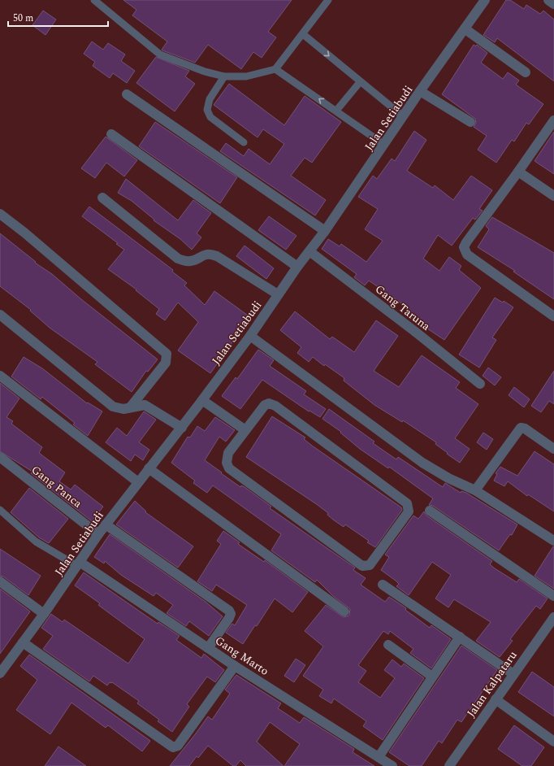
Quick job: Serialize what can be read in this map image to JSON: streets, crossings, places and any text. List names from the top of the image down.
{
  "streets": {
    "street": [
      "Jalan Setiabudi",
      "Gang Taruna",
      "Gang Panca",
      "Gang Marto",
      "Jalan Kalpataru"
    ]
  },
  "crossings": [
    ["Jalan Setiabudi", "Gang Taruna"],
    ["Jalan Setiabudi", "Gang Panca"],
    ["Jalan Setiabudi", "Gang Marto"]
  ],
  "scale_bar": "50 m"
}
